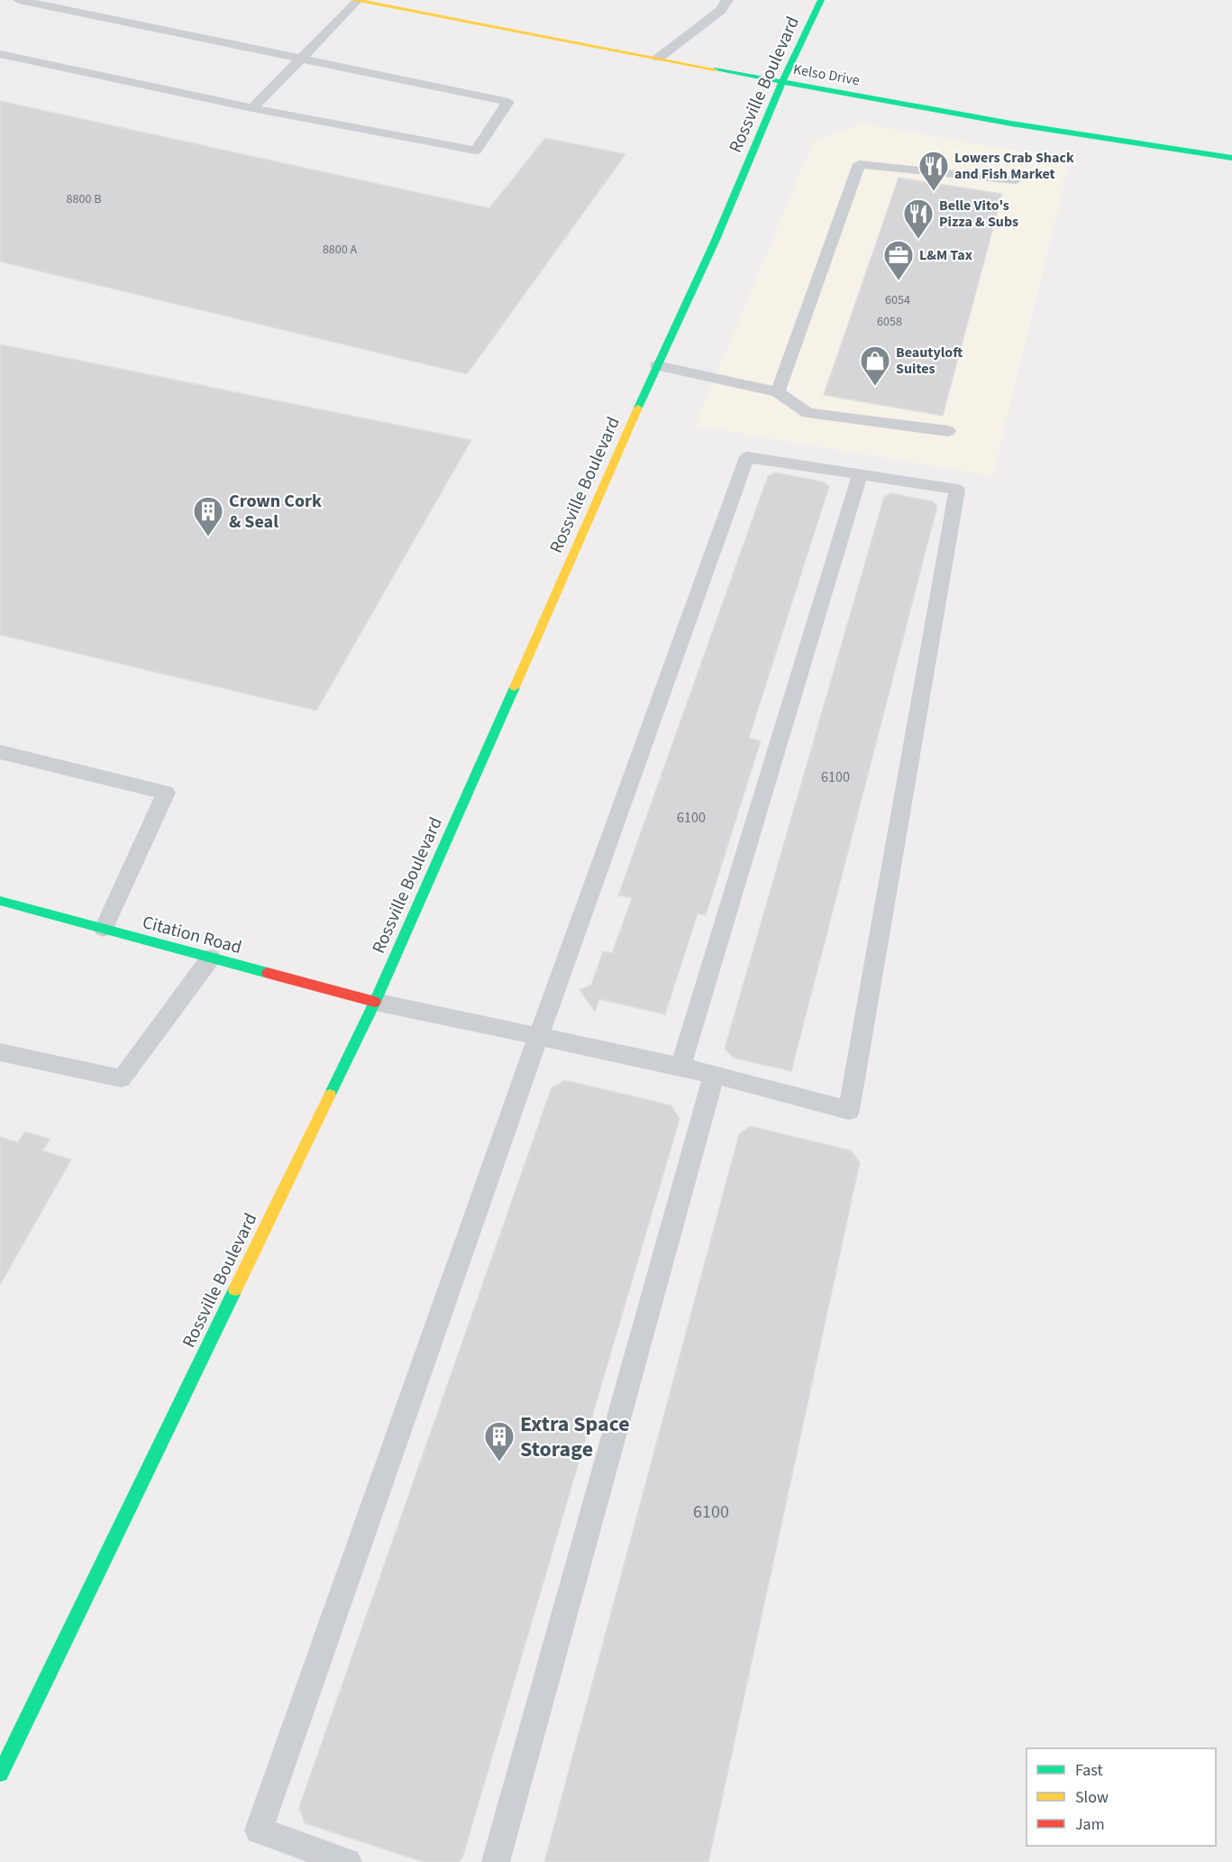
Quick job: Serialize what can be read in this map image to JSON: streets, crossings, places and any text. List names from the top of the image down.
{
  "streets": {
    "main road": ["Kelso Drive", "Rossville Boulevard", "Citation Road"]
  },
  "crossings": [
    ["Kelso Drive", "Rossville Boulevard"],
    ["Rossville Boulevard", "Citation Road"]
  ],
  "places": {
    "restaurant": ["Lowers Crab Shack and Fish Market", "Belle Vito's Pizza & Subs"],
    "office": ["L&M Tax"],
    "shop": ["Beautyloft Suites"],
    "building": ["Crown Cork & Seal", "Extra Space Storage"]
  },
  "house_numbers": [
    "8800 B",
    "8800 A",
    "6054",
    "6058",
    "6100",
    "6100",
    "6100"
  ],
  "legend": ["Fast", "Slow", "Jam"]
}
